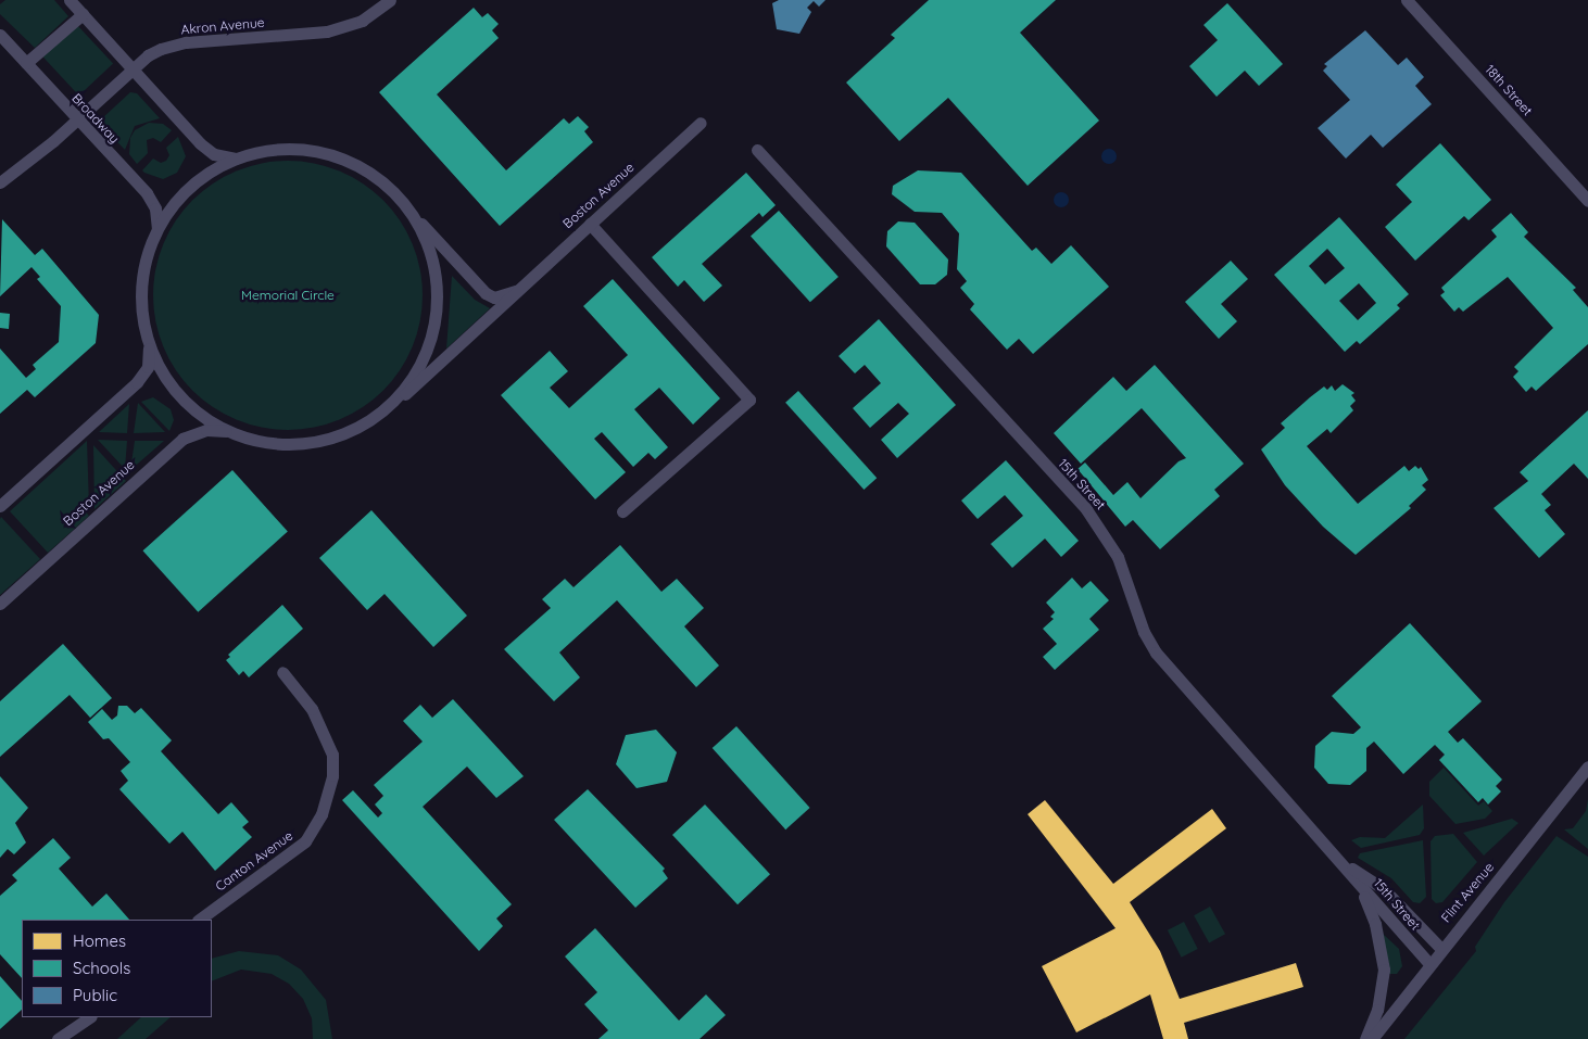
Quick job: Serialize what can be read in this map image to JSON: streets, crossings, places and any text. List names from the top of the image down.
{
  "streets": {
    "street": [
      "Akron Avenue",
      "18th Street",
      "Broadway",
      "Boston Avenue",
      "15th Street",
      "Canton Avenue",
      "Flint Avenue"
    ]
  },
  "crossings": [
    ["Akron Avenue", "Broadway"],
    ["15th Street", "Flint Avenue"]
  ],
  "parks": ["Memorial Circle"],
  "legend": ["Homes", "Schools", "Public"]
}
